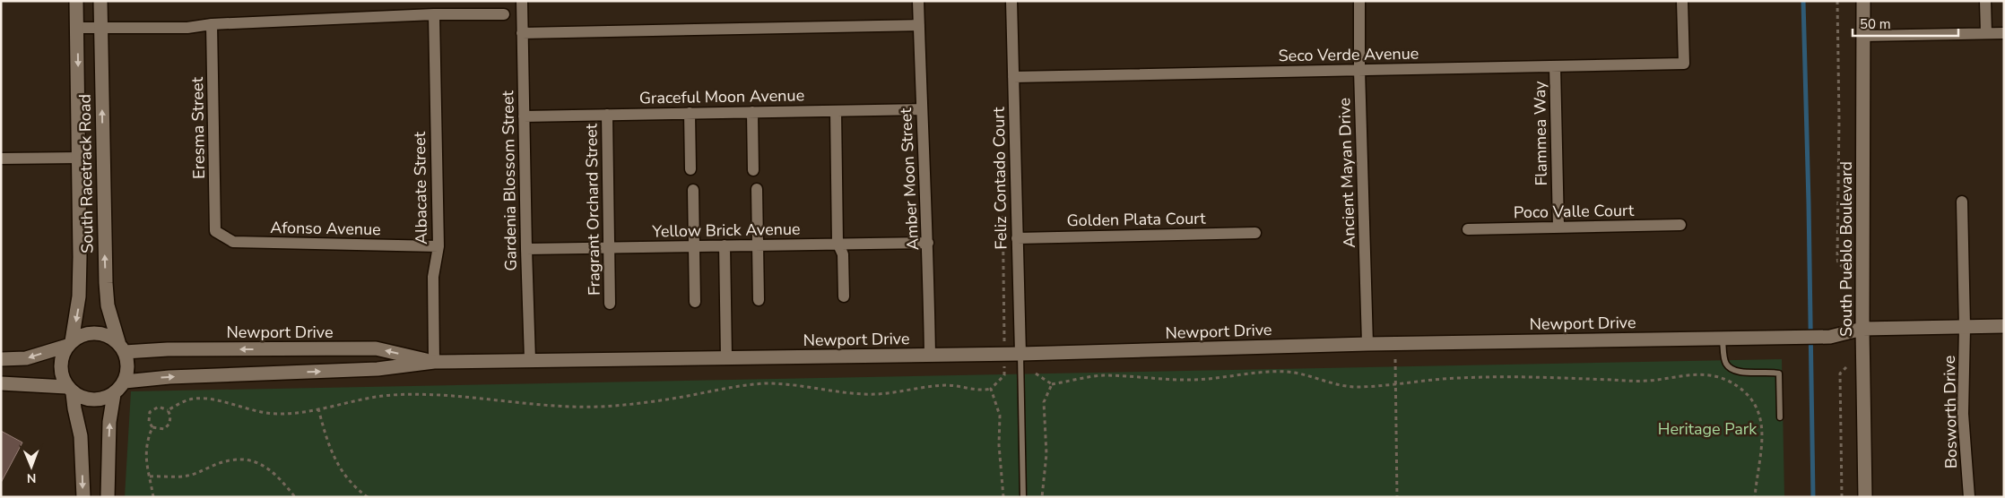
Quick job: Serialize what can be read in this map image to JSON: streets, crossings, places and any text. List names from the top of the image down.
{
  "streets": {
    "street": [
      "Seco Verde Avenue",
      "Graceful Moon Avenue",
      "Eresma Street",
      "Flammea Way",
      "Ancient Mayan Drive",
      "South Racetrack Road",
      "Feliz Contado Court",
      "Amber Moon Street",
      "Gardenia Blossom Street",
      "Albacate Street",
      "Fragrant Orchard Street",
      "Poco Valle Court",
      "Golden Plata Court",
      "Afonso Avenue",
      "Yellow Brick Avenue",
      "South Pueblo Boulevard",
      "Newport Drive",
      "Bosworth Drive"
    ]
  },
  "crossings": [
    ["Seco Verde Avenue", "Flammea Way"],
    ["Seco Verde Avenue", "Ancient Mayan Drive"],
    ["Seco Verde Avenue", "Feliz Contado Court"],
    ["Graceful Moon Avenue", "Amber Moon Street"],
    ["Graceful Moon Avenue", "Gardenia Blossom Street"],
    ["Graceful Moon Avenue", "Fragrant Orchard Street"],
    ["Eresma Street", "Afonso Avenue"],
    ["Flammea Way", "Poco Valle Court"],
    ["Ancient Mayan Drive", "Newport Drive"],
    ["South Racetrack Road", "Newport Drive"],
    ["Feliz Contado Court", "Golden Plata Court"],
    ["Feliz Contado Court", "Newport Drive"],
    ["Amber Moon Street", "Yellow Brick Avenue"],
    ["Amber Moon Street", "Newport Drive"],
    ["Gardenia Blossom Street", "Yellow Brick Avenue"],
    ["Gardenia Blossom Street", "Newport Drive"],
    ["Albacate Street", "Afonso Avenue"],
    ["Albacate Street", "Newport Drive"],
    ["Fragrant Orchard Street", "Yellow Brick Avenue"],
    ["South Pueblo Boulevard", "Newport Drive"],
    ["Newport Drive", "Bosworth Drive"]
  ],
  "parks": ["Heritage Park"],
  "scale_bar": "50 m",
  "north": "bottom"
}
